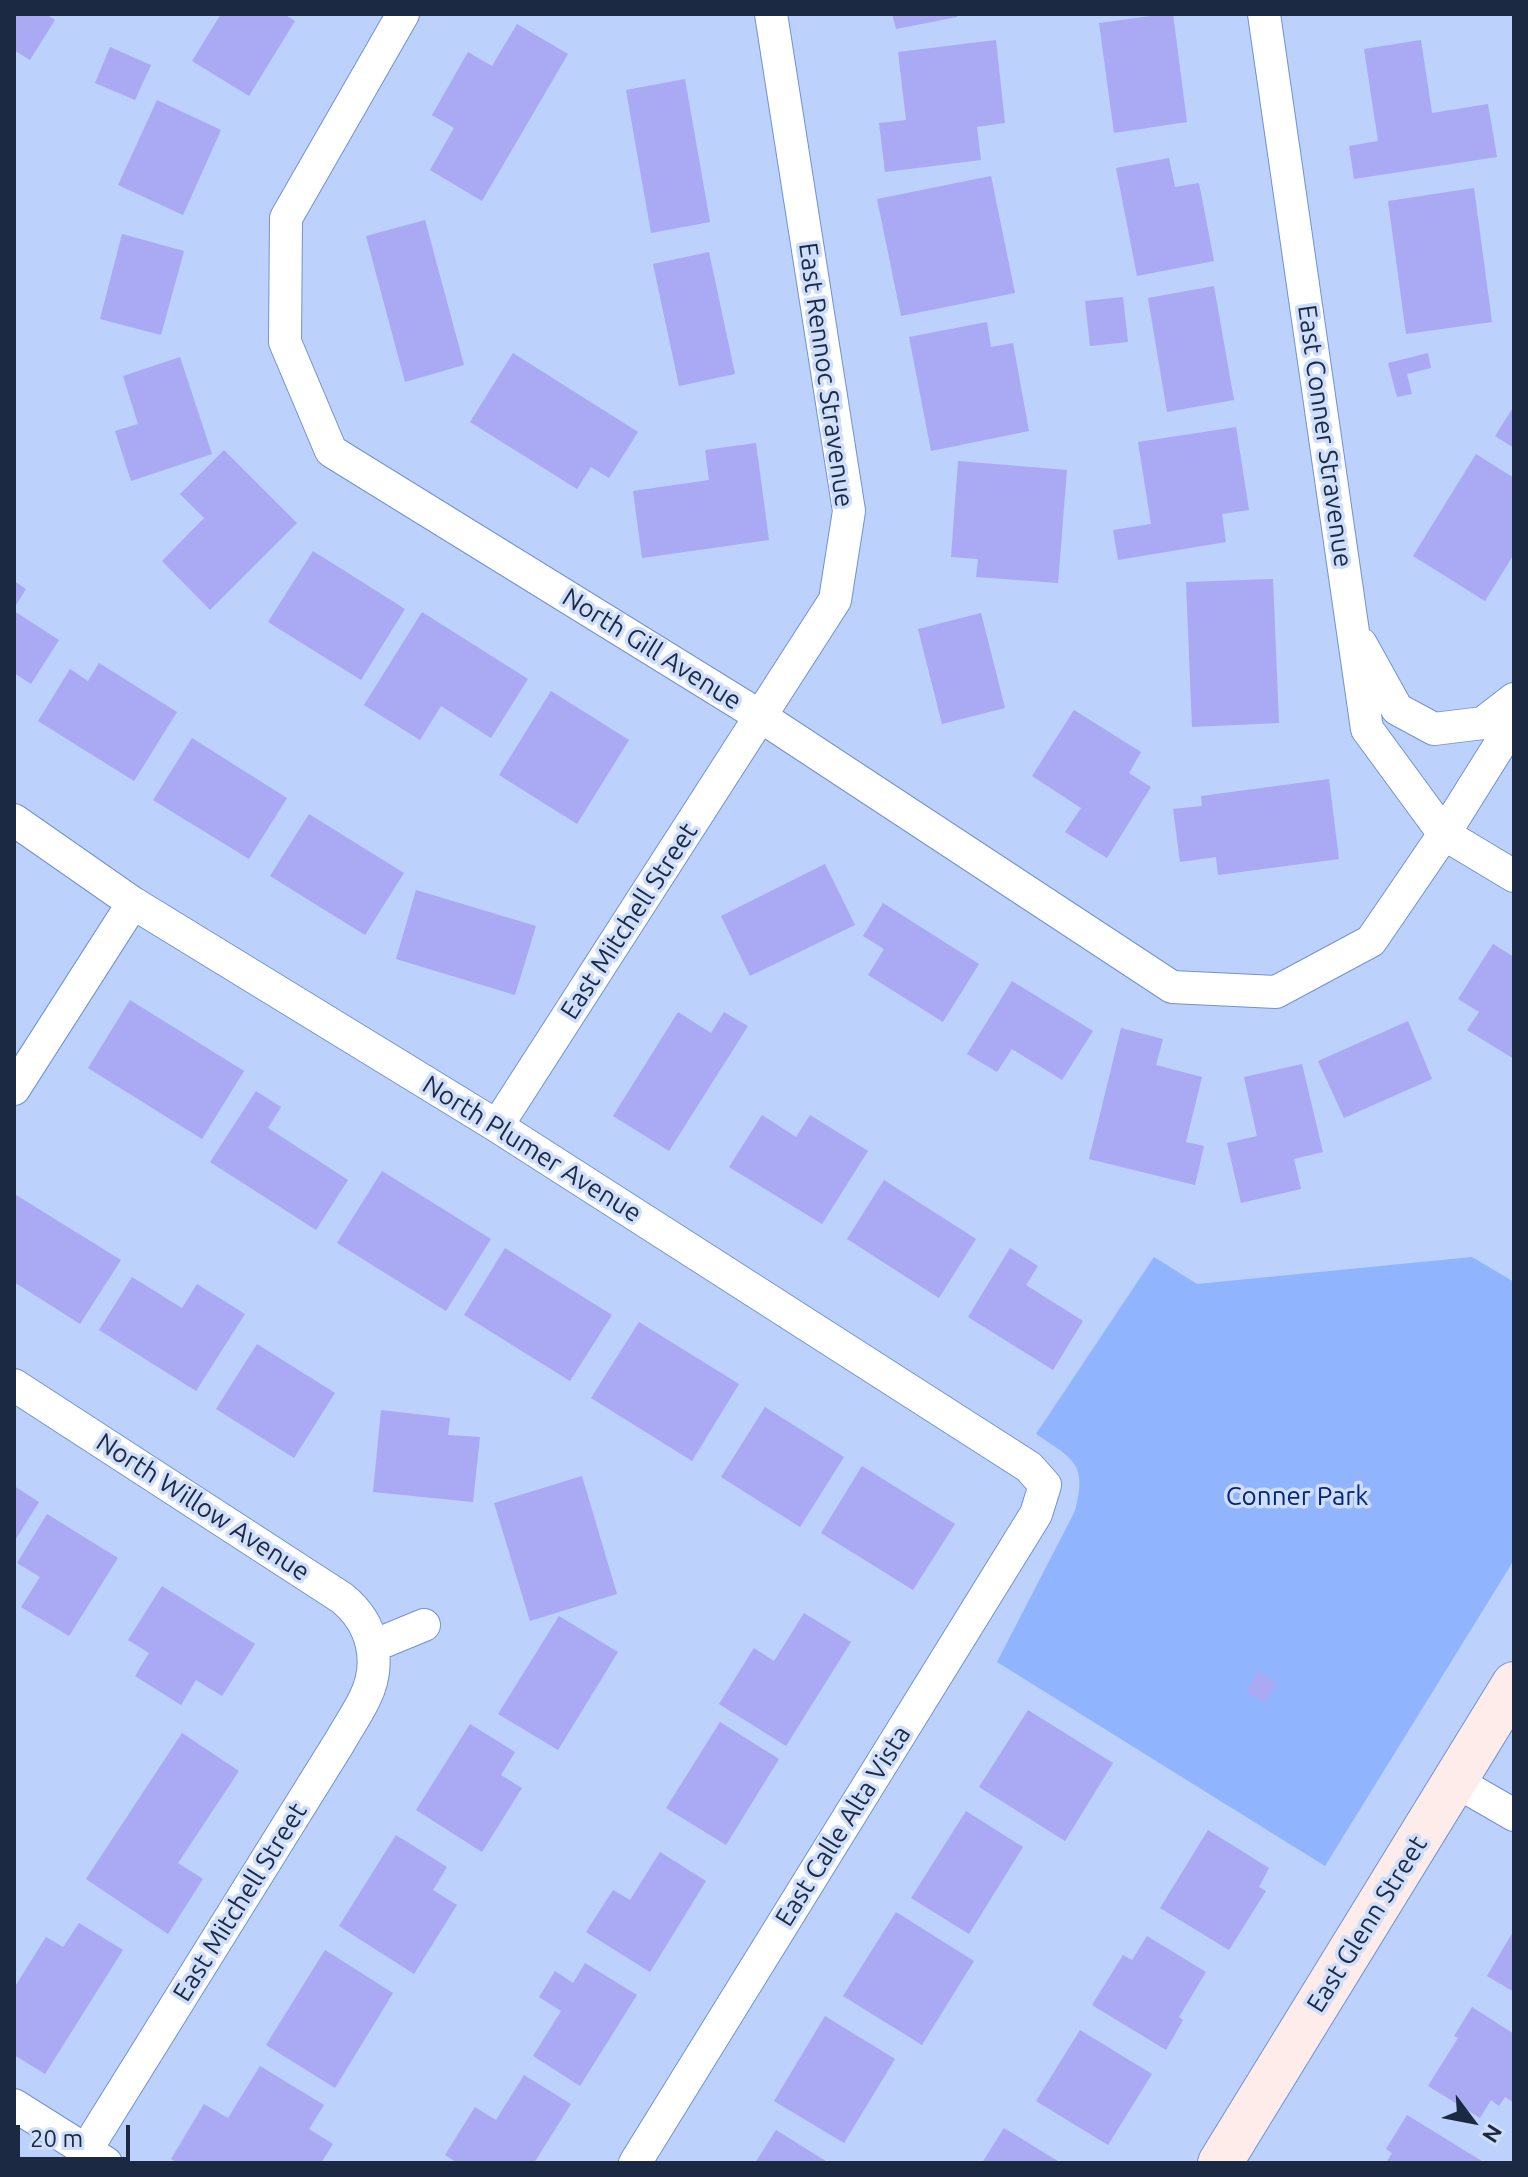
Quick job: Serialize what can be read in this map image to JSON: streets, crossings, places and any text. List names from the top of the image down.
{
  "streets": {
    "street": [
      "East Rennoc Stravenue",
      "East Conner Stravenue",
      "North Gill Avenue",
      "East Mitchell Street",
      "North Plumer Avenue",
      "North Willow Avenue",
      "East Calle Alta Vista",
      "East Glenn Street"
    ]
  },
  "crossings": [
    ["East Rennoc Stravenue", "North Gill Avenue"],
    ["East Rennoc Stravenue", "East Mitchell Street"],
    ["East Conner Stravenue", "North Gill Avenue"],
    ["North Gill Avenue", "East Mitchell Street"],
    ["East Mitchell Street", "North Plumer Avenue"],
    ["East Mitchell Street", "North Willow Avenue"],
    ["North Plumer Avenue", "East Calle Alta Vista"]
  ],
  "parks": ["Conner Park"],
  "scale_bar": "20 m",
  "north": "bottom right"
}
